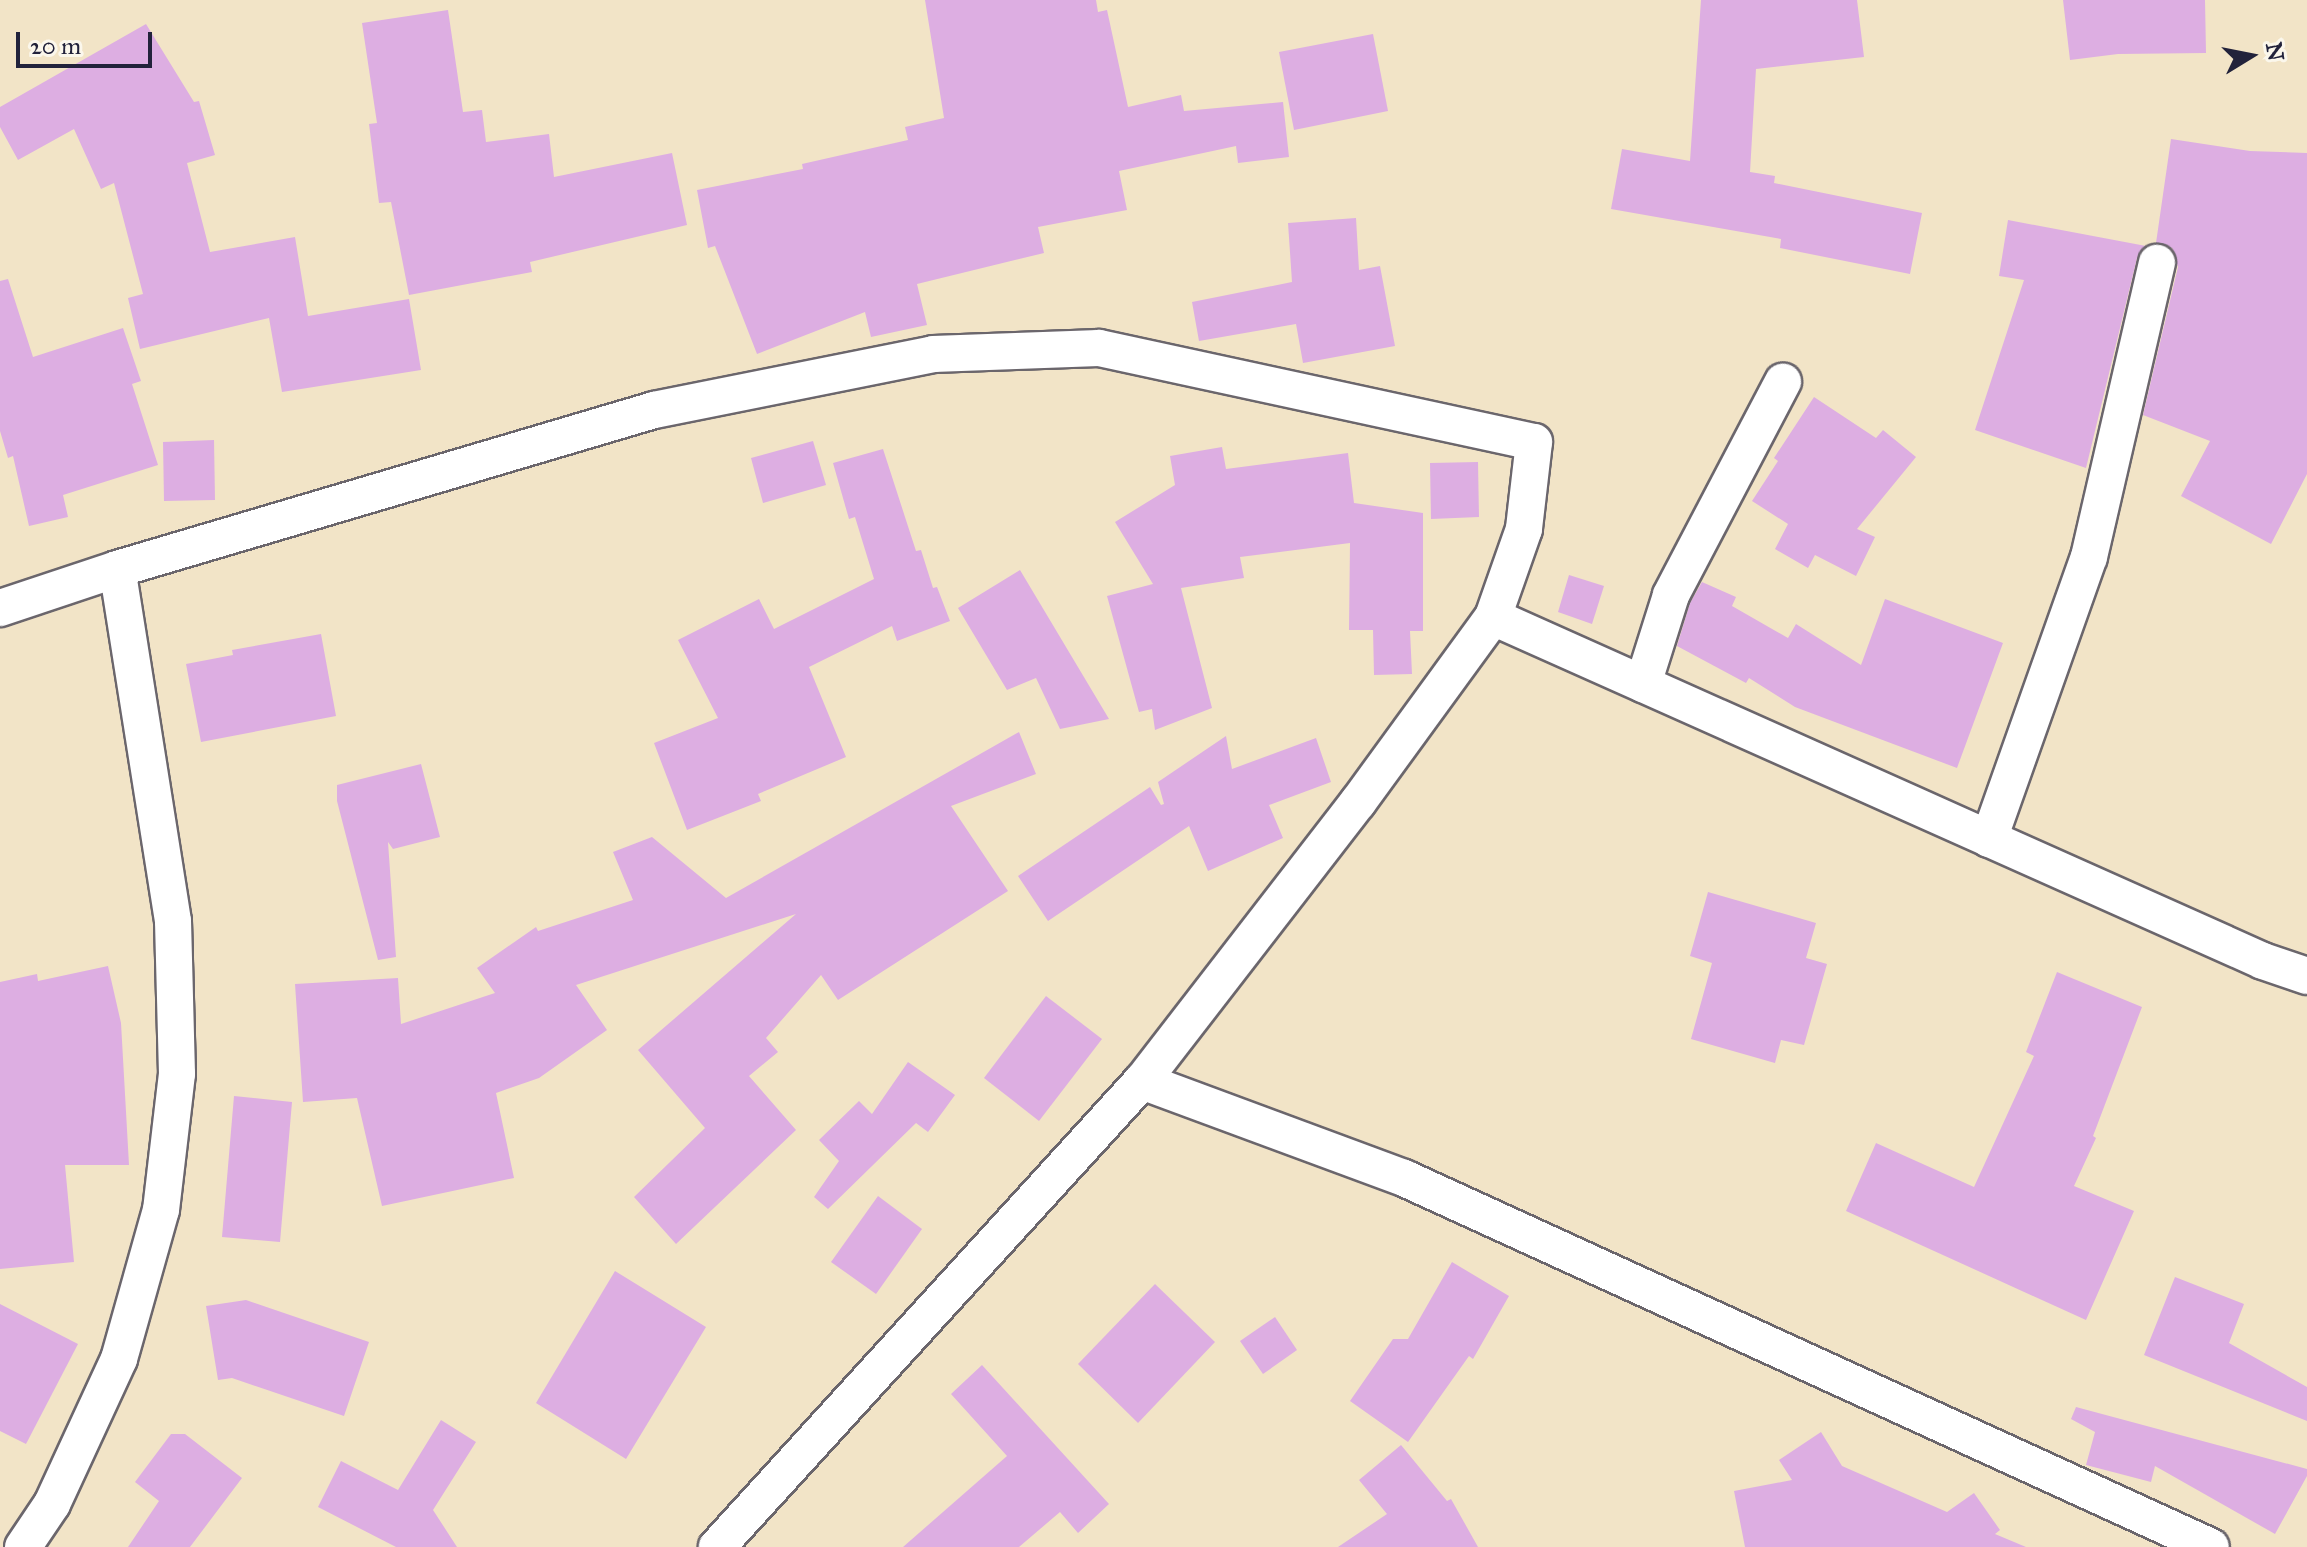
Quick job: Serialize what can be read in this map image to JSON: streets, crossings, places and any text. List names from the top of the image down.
{
  "scale_bar": "20 m",
  "north": "right"
}
